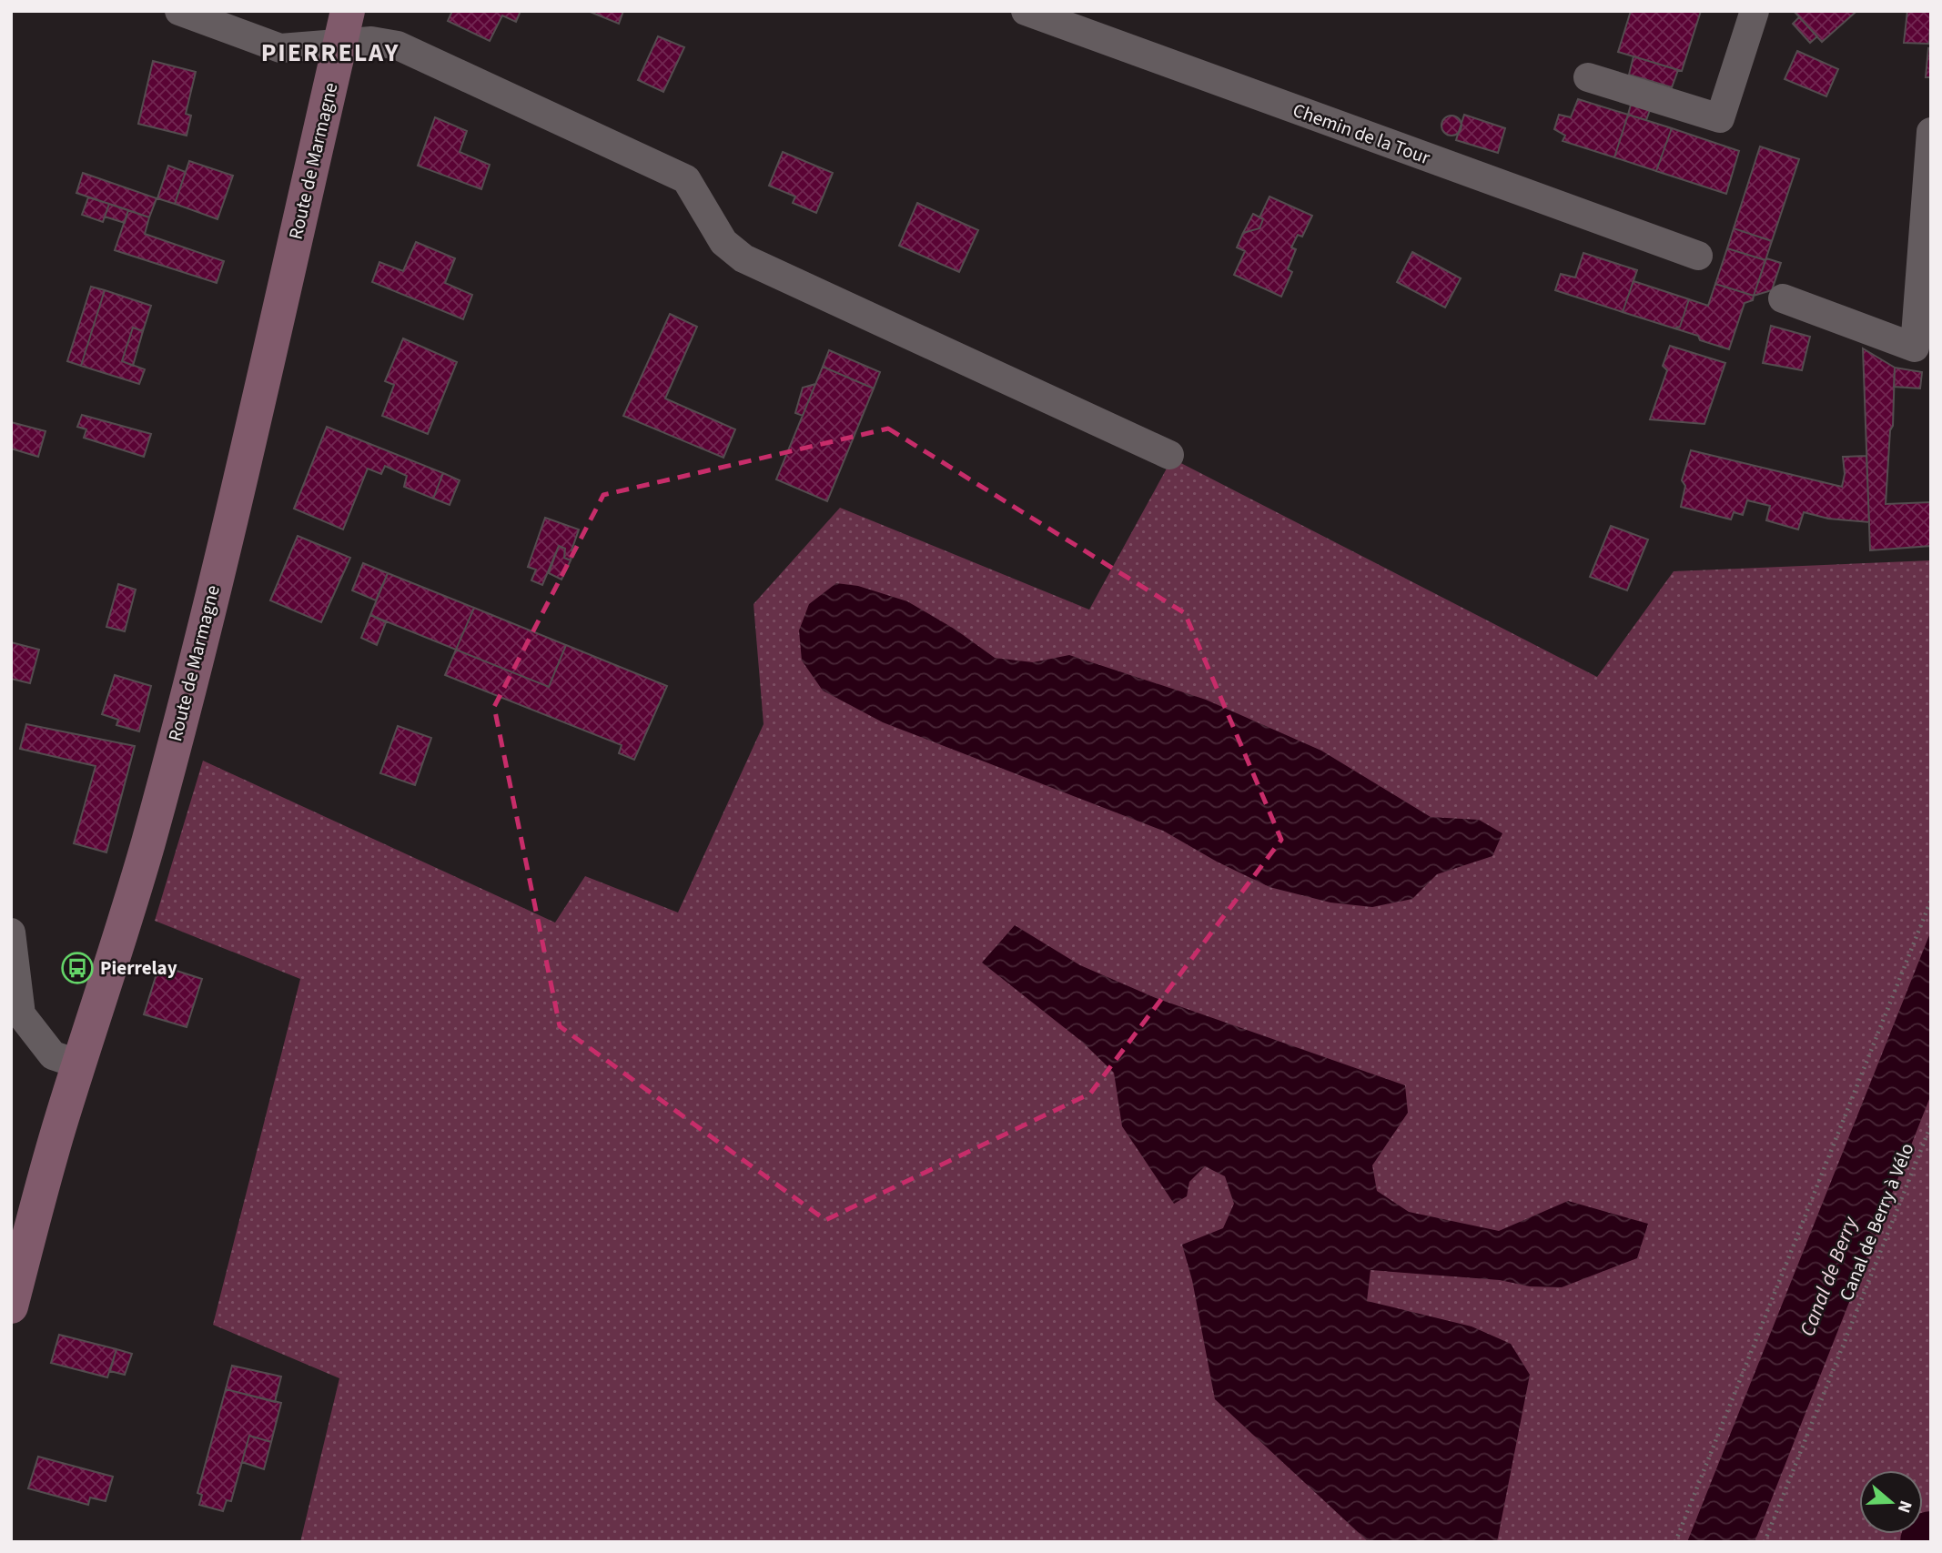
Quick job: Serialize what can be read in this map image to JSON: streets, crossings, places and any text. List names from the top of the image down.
{
  "streets": {
    "main road": ["Route de Marmagne"],
    "street": ["Chemin de la Tour"],
    "path": ["Canal de Berry à Vélo"]
  },
  "districts": ["PIERRELAY"],
  "water": ["Canal de Berry"],
  "places": {
    "bus stop": ["Pierrelay"]
  },
  "north": "right"
}
